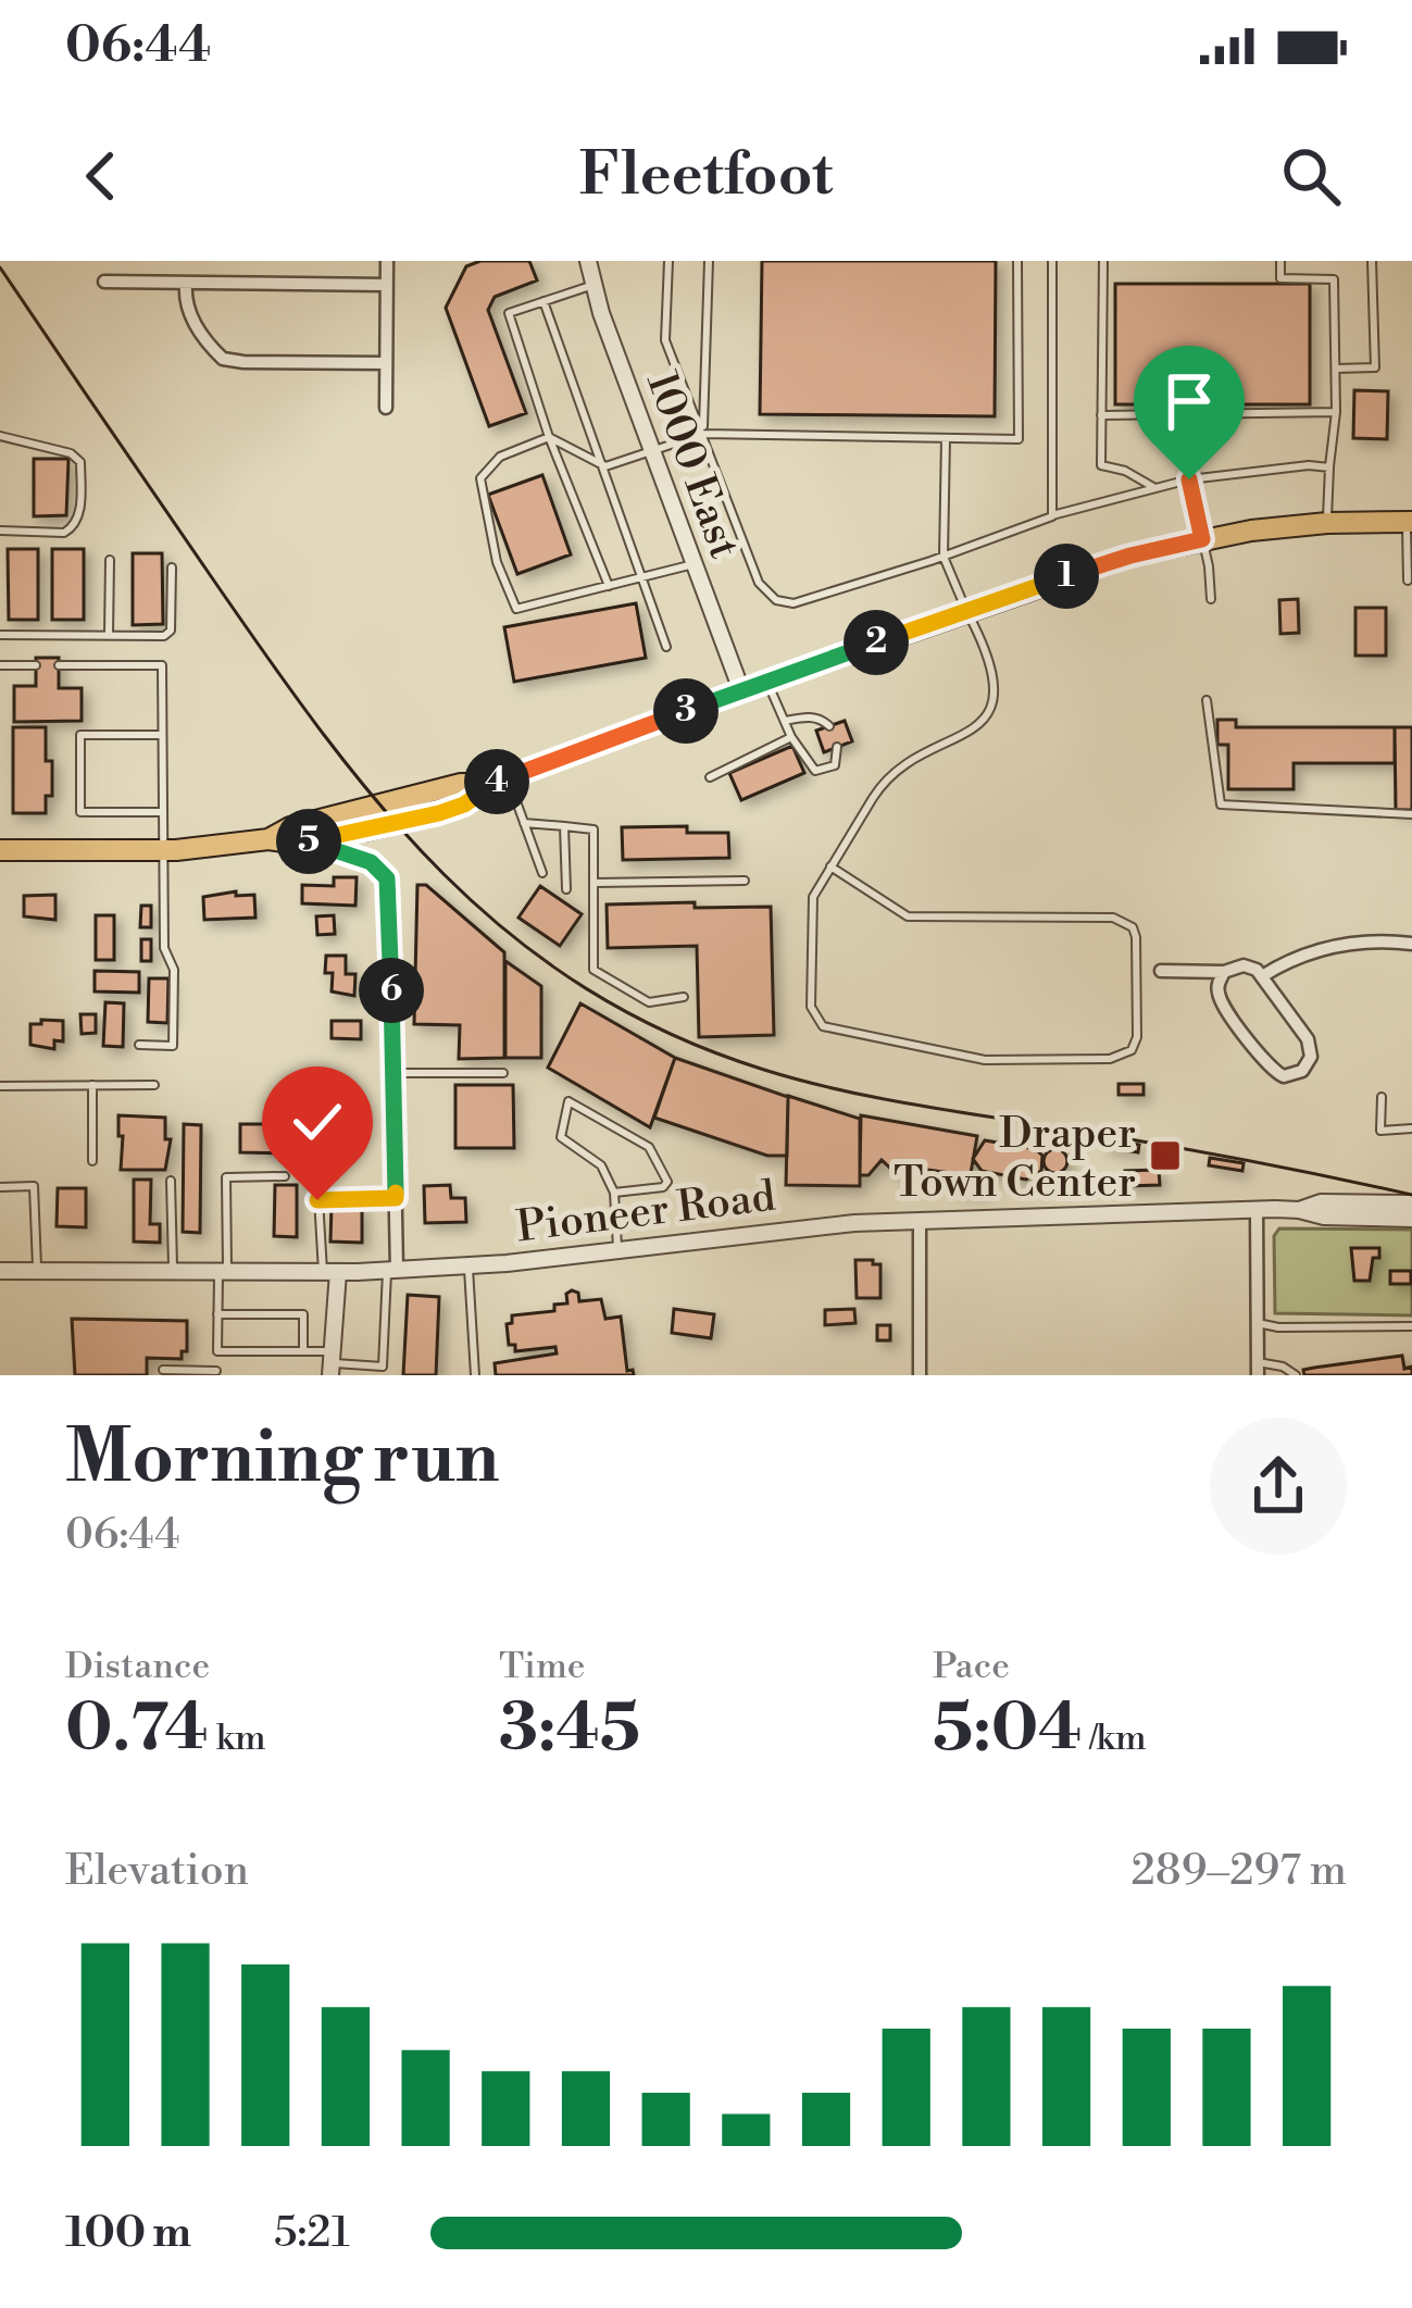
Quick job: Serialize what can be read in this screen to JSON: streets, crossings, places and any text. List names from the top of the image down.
{
  "streets": {
    "street": ["1000 East", "Pioneer Road"]
  },
  "places": {
    "transit": ["Draper Town Center"]
  },
  "page": {
    "status": "06:44",
    "header": "Fleetfoot",
    "pins": [
      "1",
      "2",
      "3",
      "4",
      "5",
      "6"
    ],
    "heading": ["Morning run", "06:44"],
    "stats": [
      ["Distance", "0.74 km"],
      ["Time", "3:45"],
      ["Pace", "5:04 /km"]
    ],
    "chart": ["Elevation", "289–297 m"],
    "list": [
      {
        "name": "100 m",
        "note": "5:21"
      }
    ]
  }
}
